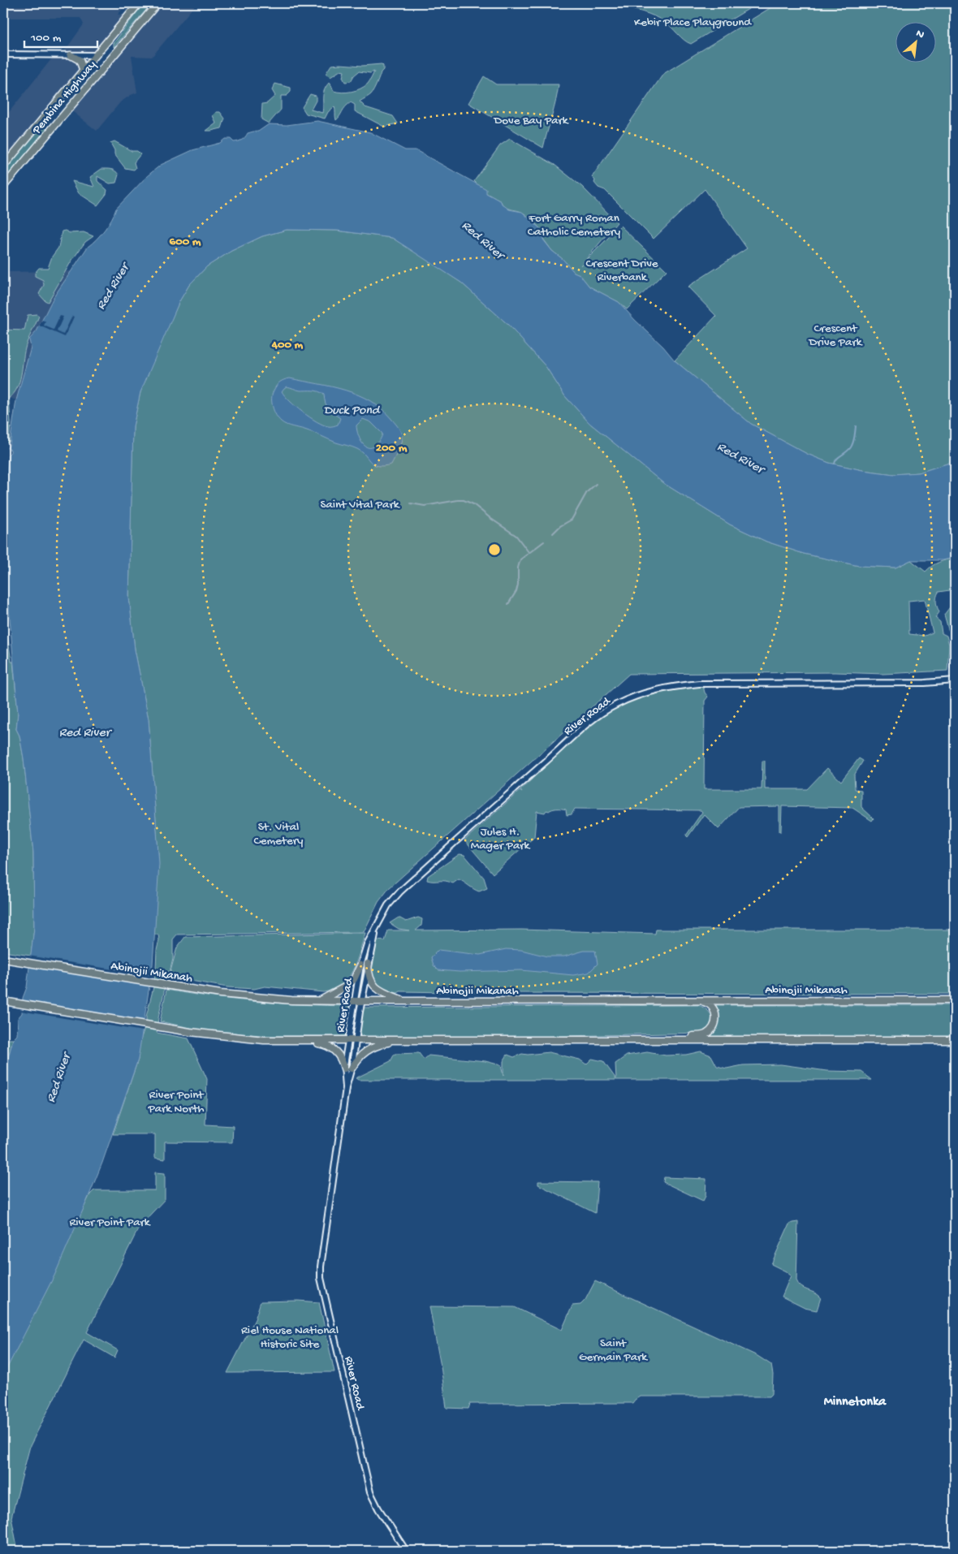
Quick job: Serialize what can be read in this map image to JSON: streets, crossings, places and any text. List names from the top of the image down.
{
  "streets": {
    "main road": ["Pembina Highway", "Abinojii Mikanah"],
    "street": ["River Road"]
  },
  "crossings": [
    ["River Road", "Abinojii Mikanah"]
  ],
  "districts": ["Minnetonka"],
  "water": ["Red River", "Duck Pond"],
  "parks": [
    "Kebir Place Playground",
    "Dove Bay Park",
    "Fort Garry Roman Catholic Cemetery",
    "Crescent Drive Riverbank",
    "Crescent Drive Park",
    "Saint Vital Park",
    "St. Vital Cemetery",
    "Jules H. Mager Park",
    "River Point Park North",
    "River Point Park",
    "Riel House National Historic Site",
    "Saint Germain Park"
  ],
  "scale_bar": "100 m",
  "north": "top right",
  "rings": ["600 m", "400 m", "200 m"]
}
